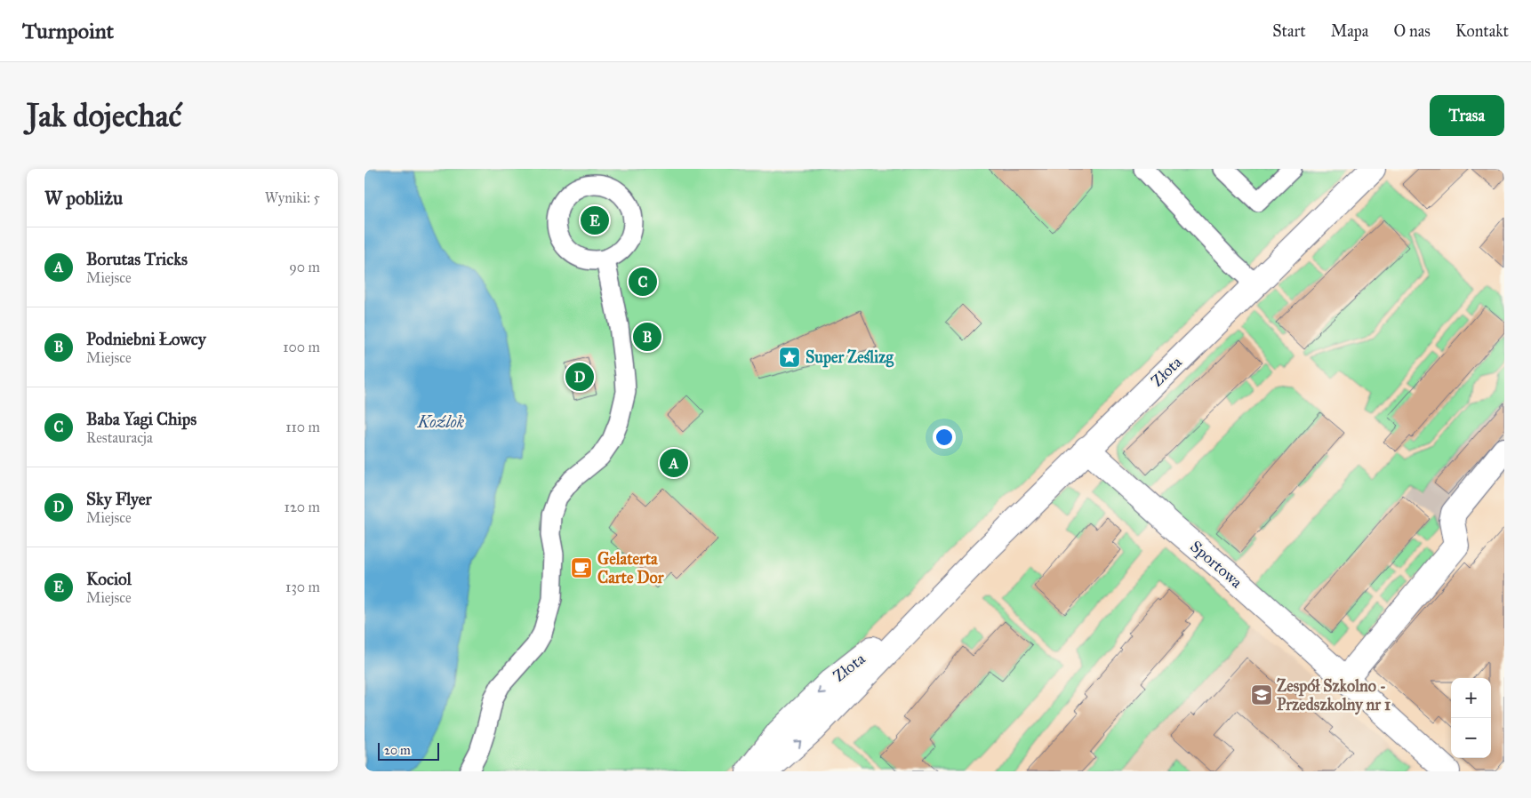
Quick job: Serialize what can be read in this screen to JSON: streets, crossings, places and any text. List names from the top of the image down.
{
  "streets": {
    "street": ["Złota", "Sportowa"]
  },
  "crossings": [
    ["Złota", "Sportowa"]
  ],
  "water": ["Koźlok"],
  "places": {
    "place": ["Super Ześlizg"],
    "cafe": ["Gelaterta Carte Dor"],
    "school or university": ["Zespół Szkolno - Przedszkolny nr 1"]
  },
  "scale_bar": "20 m",
  "page": {
    "header": "Turnpoint",
    "nav": [
      "Start",
      "Mapa",
      "O nas",
      "Kontakt"
    ],
    "buttons": "Trasa",
    "title": "Jak dojechać",
    "heading": ["W pobliżu", "Wyniki: 5"],
    "pins": [
      "E",
      "C",
      "B",
      "D",
      "A"
    ],
    "list": [
      {
        "mark": "A",
        "name": "Borutas Tricks",
        "note": "Miejsce",
        "value": "90 m"
      },
      {
        "mark": "B",
        "name": "Podniebni Łowcy",
        "note": "Miejsce",
        "value": "100 m"
      },
      {
        "mark": "C",
        "name": "Baba Yagi Chips",
        "note": "Restauracja",
        "value": "110 m"
      },
      {
        "mark": "D",
        "name": "Sky Flyer",
        "note": "Miejsce",
        "value": "120 m"
      },
      {
        "mark": "E",
        "name": "Kociol",
        "note": "Miejsce",
        "value": "130 m"
      }
    ],
    "map_buttons": ["+", "−"],
    "scale": "20 m"
  }
}
